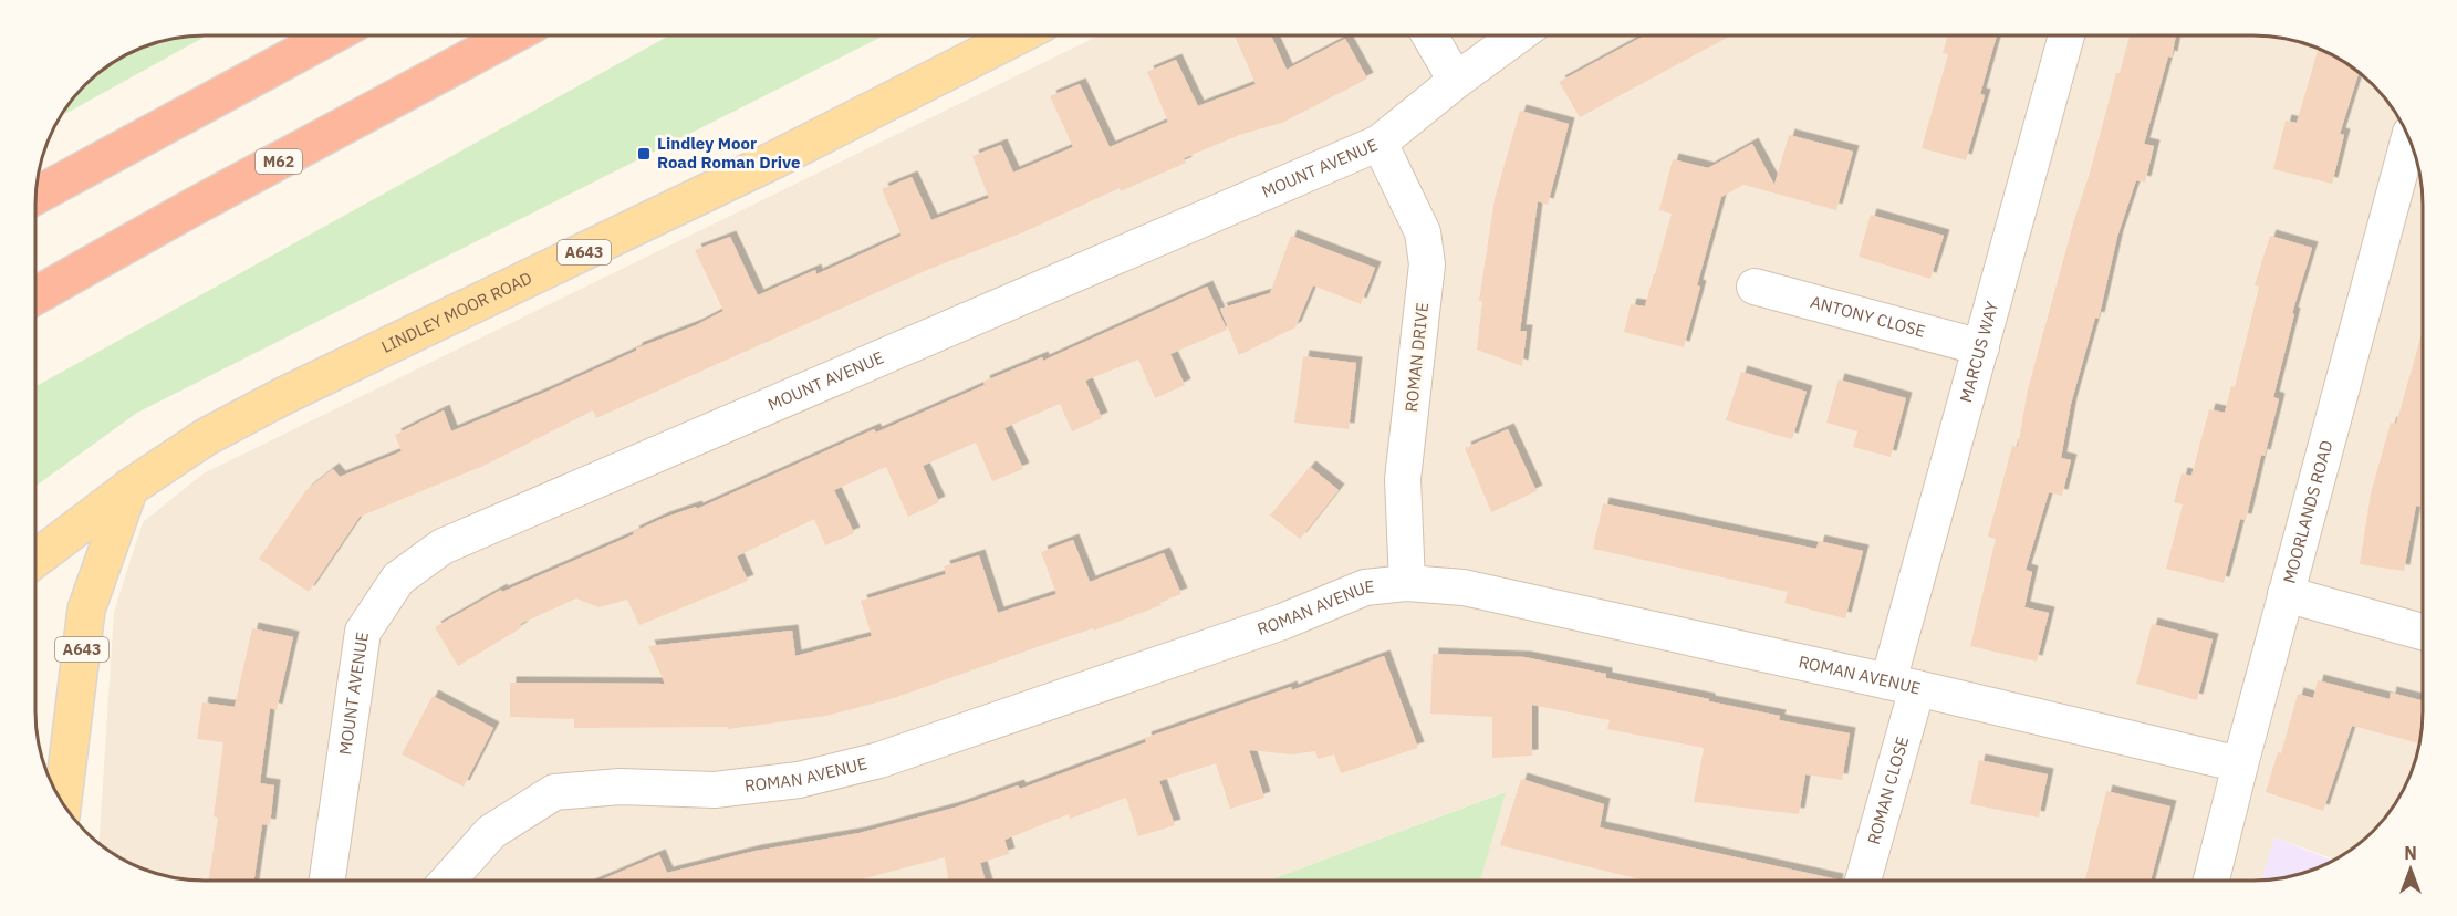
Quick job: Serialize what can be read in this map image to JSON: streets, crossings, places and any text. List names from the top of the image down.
{
  "streets": {
    "highway": ["M62"],
    "main road": ["A643", "LINDLEY MOOR ROAD"],
    "street": [
      "MOUNT AVENUE",
      "ANTONY CLOSE",
      "MARCUS WAY",
      "ROMAN DRIVE",
      "MOORLANDS ROAD",
      "ROMAN AVENUE",
      "ROMAN CLOSE"
    ]
  },
  "crossings": [
    ["MOUNT AVENUE", "ROMAN DRIVE"],
    ["A643", "LINDLEY MOOR ROAD"],
    ["ANTONY CLOSE", "MARCUS WAY"],
    ["MARCUS WAY", "ROMAN AVENUE"],
    ["MARCUS WAY", "ROMAN CLOSE"],
    ["ROMAN DRIVE", "ROMAN AVENUE"],
    ["MOORLANDS ROAD", "ROMAN AVENUE"],
    ["ROMAN AVENUE", "ROMAN CLOSE"]
  ],
  "places": {
    "transit": ["Lindley Moor Road Roman Drive"]
  },
  "north": "top"
}
